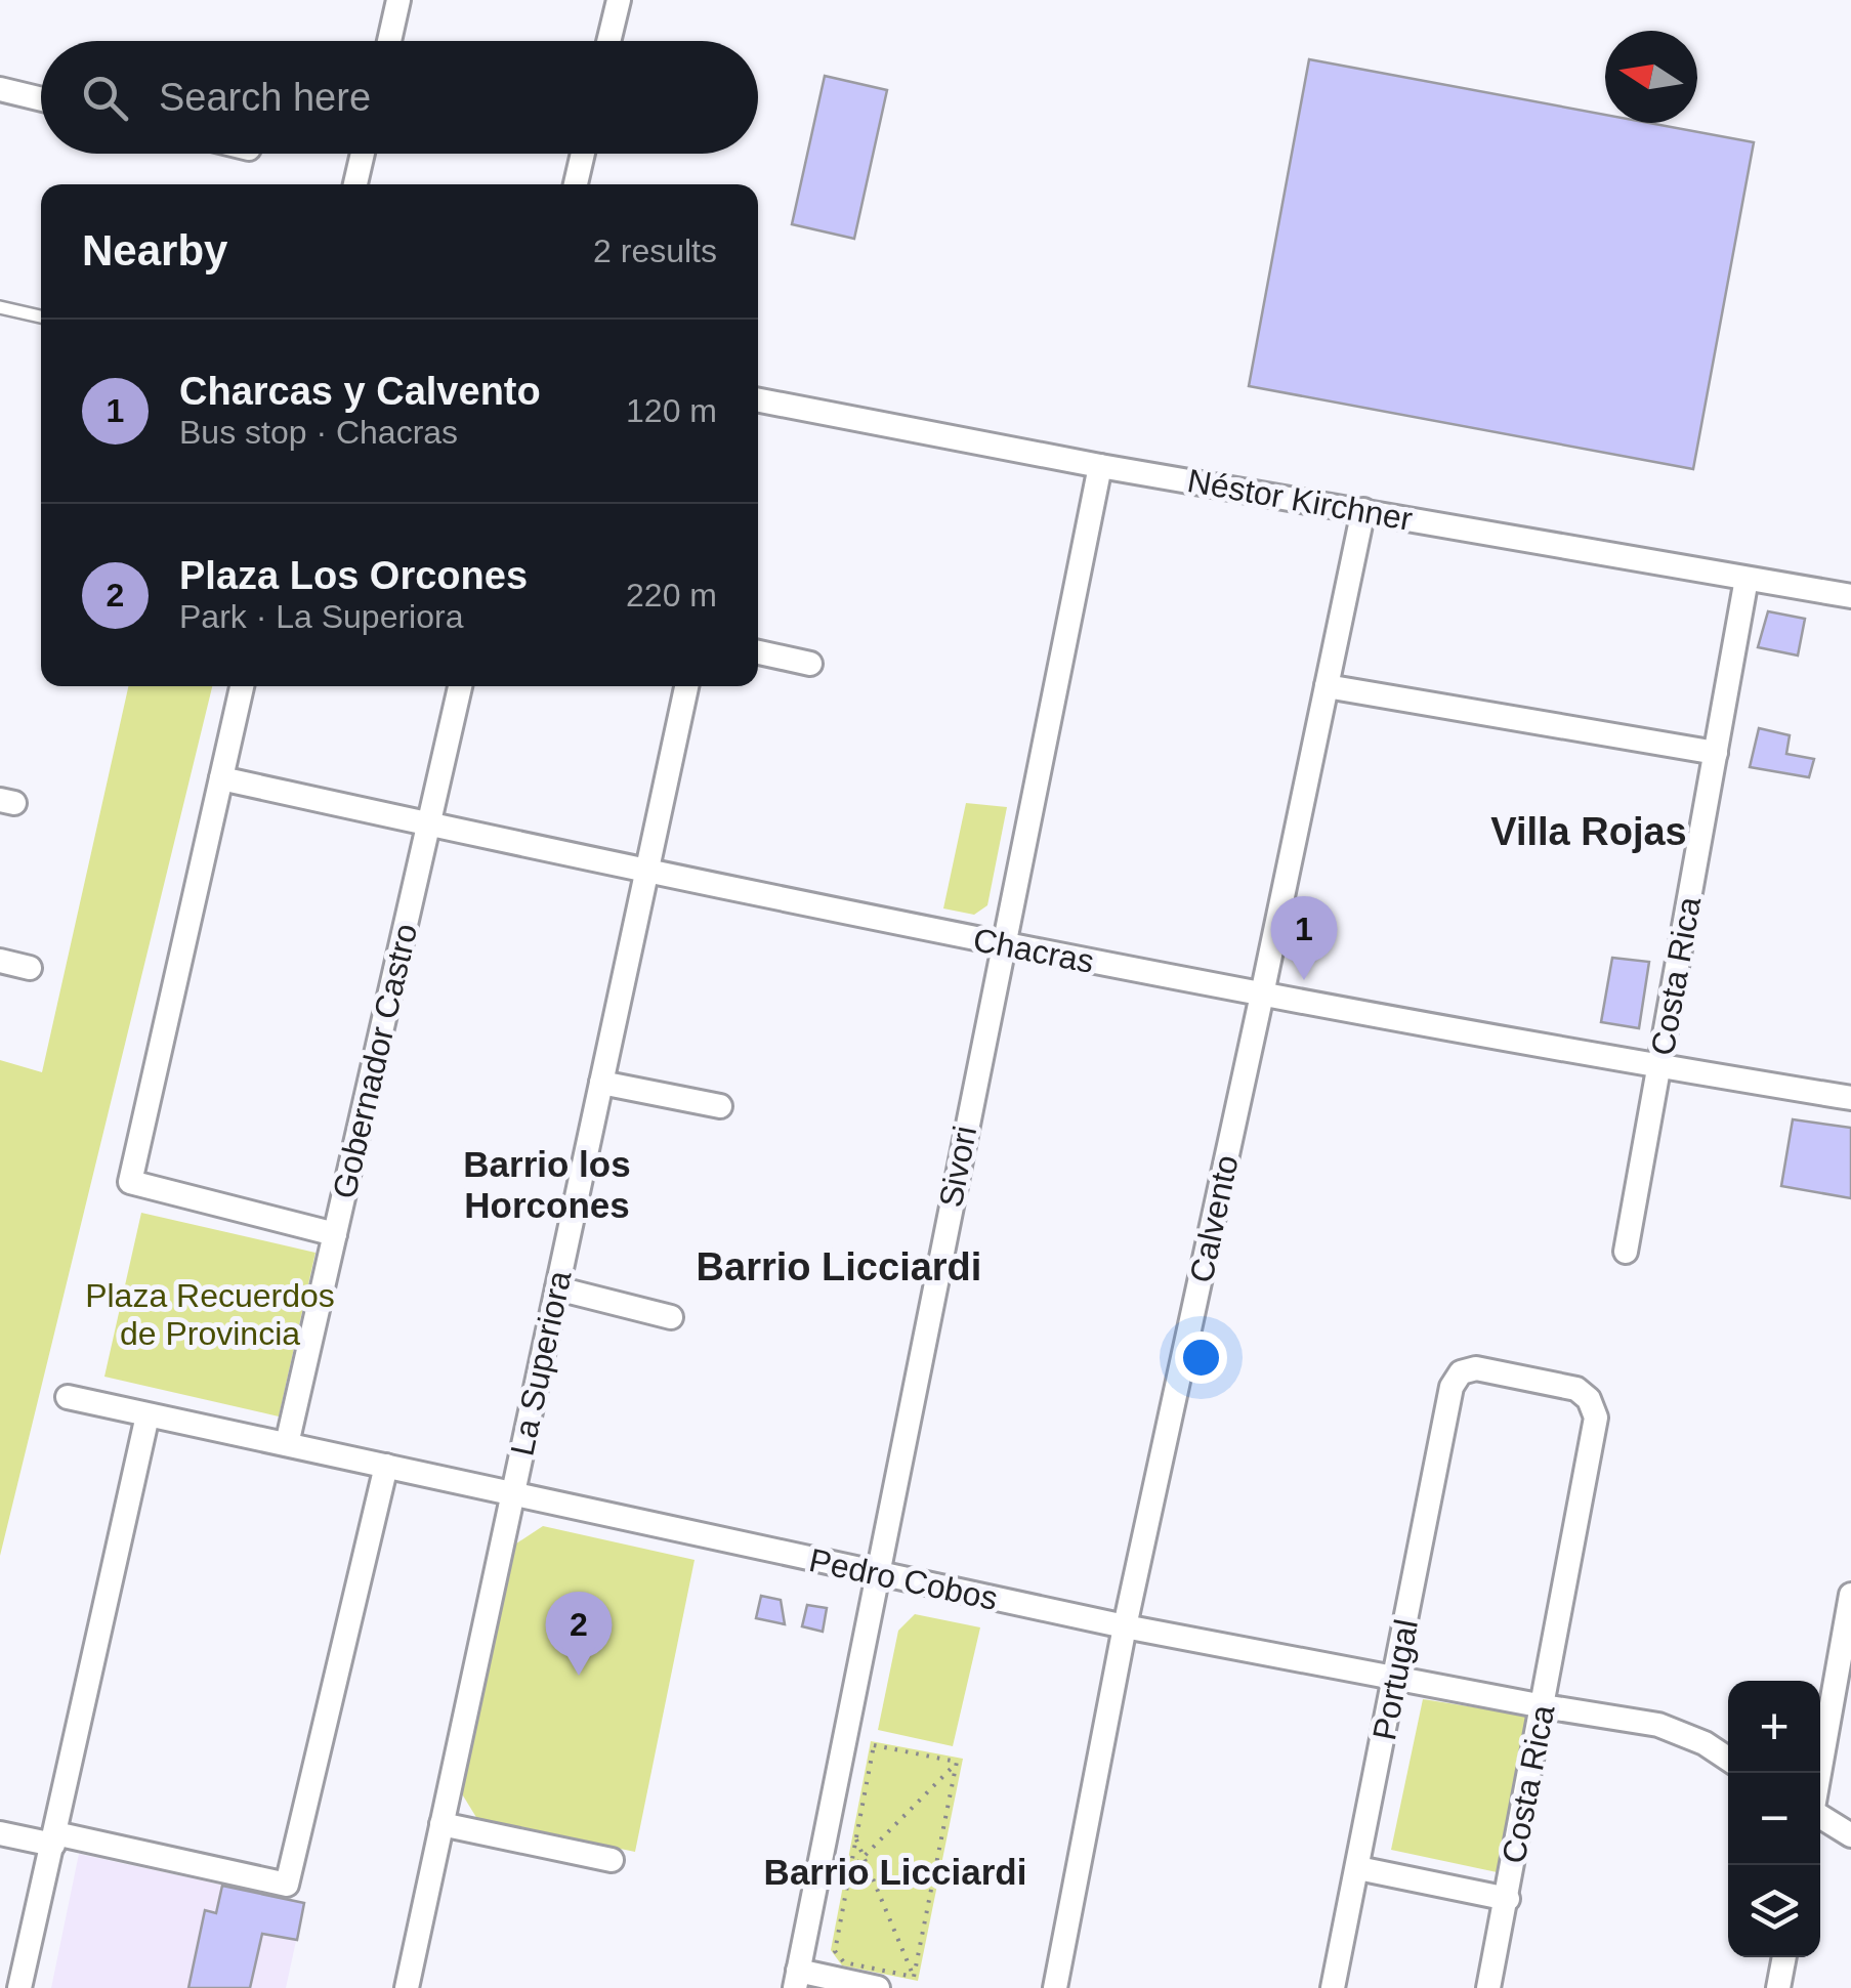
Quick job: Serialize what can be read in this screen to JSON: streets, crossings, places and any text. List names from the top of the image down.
{
  "streets": {
    "street": [
      "Néstor Kirchner",
      "Chacras",
      "Costa Rica",
      "Gobernador Castro",
      "Sivori",
      "Calvento",
      "La Superiora",
      "Pedro Cobos",
      "Portugal"
    ]
  },
  "crossings": [
    ["Néstor Kirchner", "Costa Rica"],
    ["Néstor Kirchner", "Sivori"],
    ["Néstor Kirchner", "Calvento"],
    ["Chacras", "Costa Rica"],
    ["Chacras", "Gobernador Castro"],
    ["Chacras", "Sivori"],
    ["Chacras", "Calvento"],
    ["Chacras", "La Superiora"],
    ["Costa Rica", "Pedro Cobos"],
    ["Costa Rica", "Portugal"],
    ["Gobernador Castro", "Pedro Cobos"],
    ["Sivori", "Pedro Cobos"],
    ["Calvento", "Pedro Cobos"],
    ["La Superiora", "Pedro Cobos"],
    ["Pedro Cobos", "Portugal"]
  ],
  "districts": [
    "Villa Rojas",
    "Barrio los Horcones",
    "Barrio Licciardi",
    "Barrio Licciardi"
  ],
  "parks": ["Plaza Recuerdos de Provincia"],
  "north": "left",
  "page": {
    "search": "Search here",
    "heading": ["Nearby", "2 results"],
    "list": [
      {
        "mark": "1",
        "name": "Charcas y Calvento",
        "note": "Bus stop · Chacras",
        "value": "120 m"
      },
      {
        "mark": "2",
        "name": "Plaza Los Orcones",
        "note": "Park · La Superiora",
        "value": "220 m"
      }
    ],
    "pins": ["1", "2"],
    "map_buttons": ["+", "−"]
  }
}
